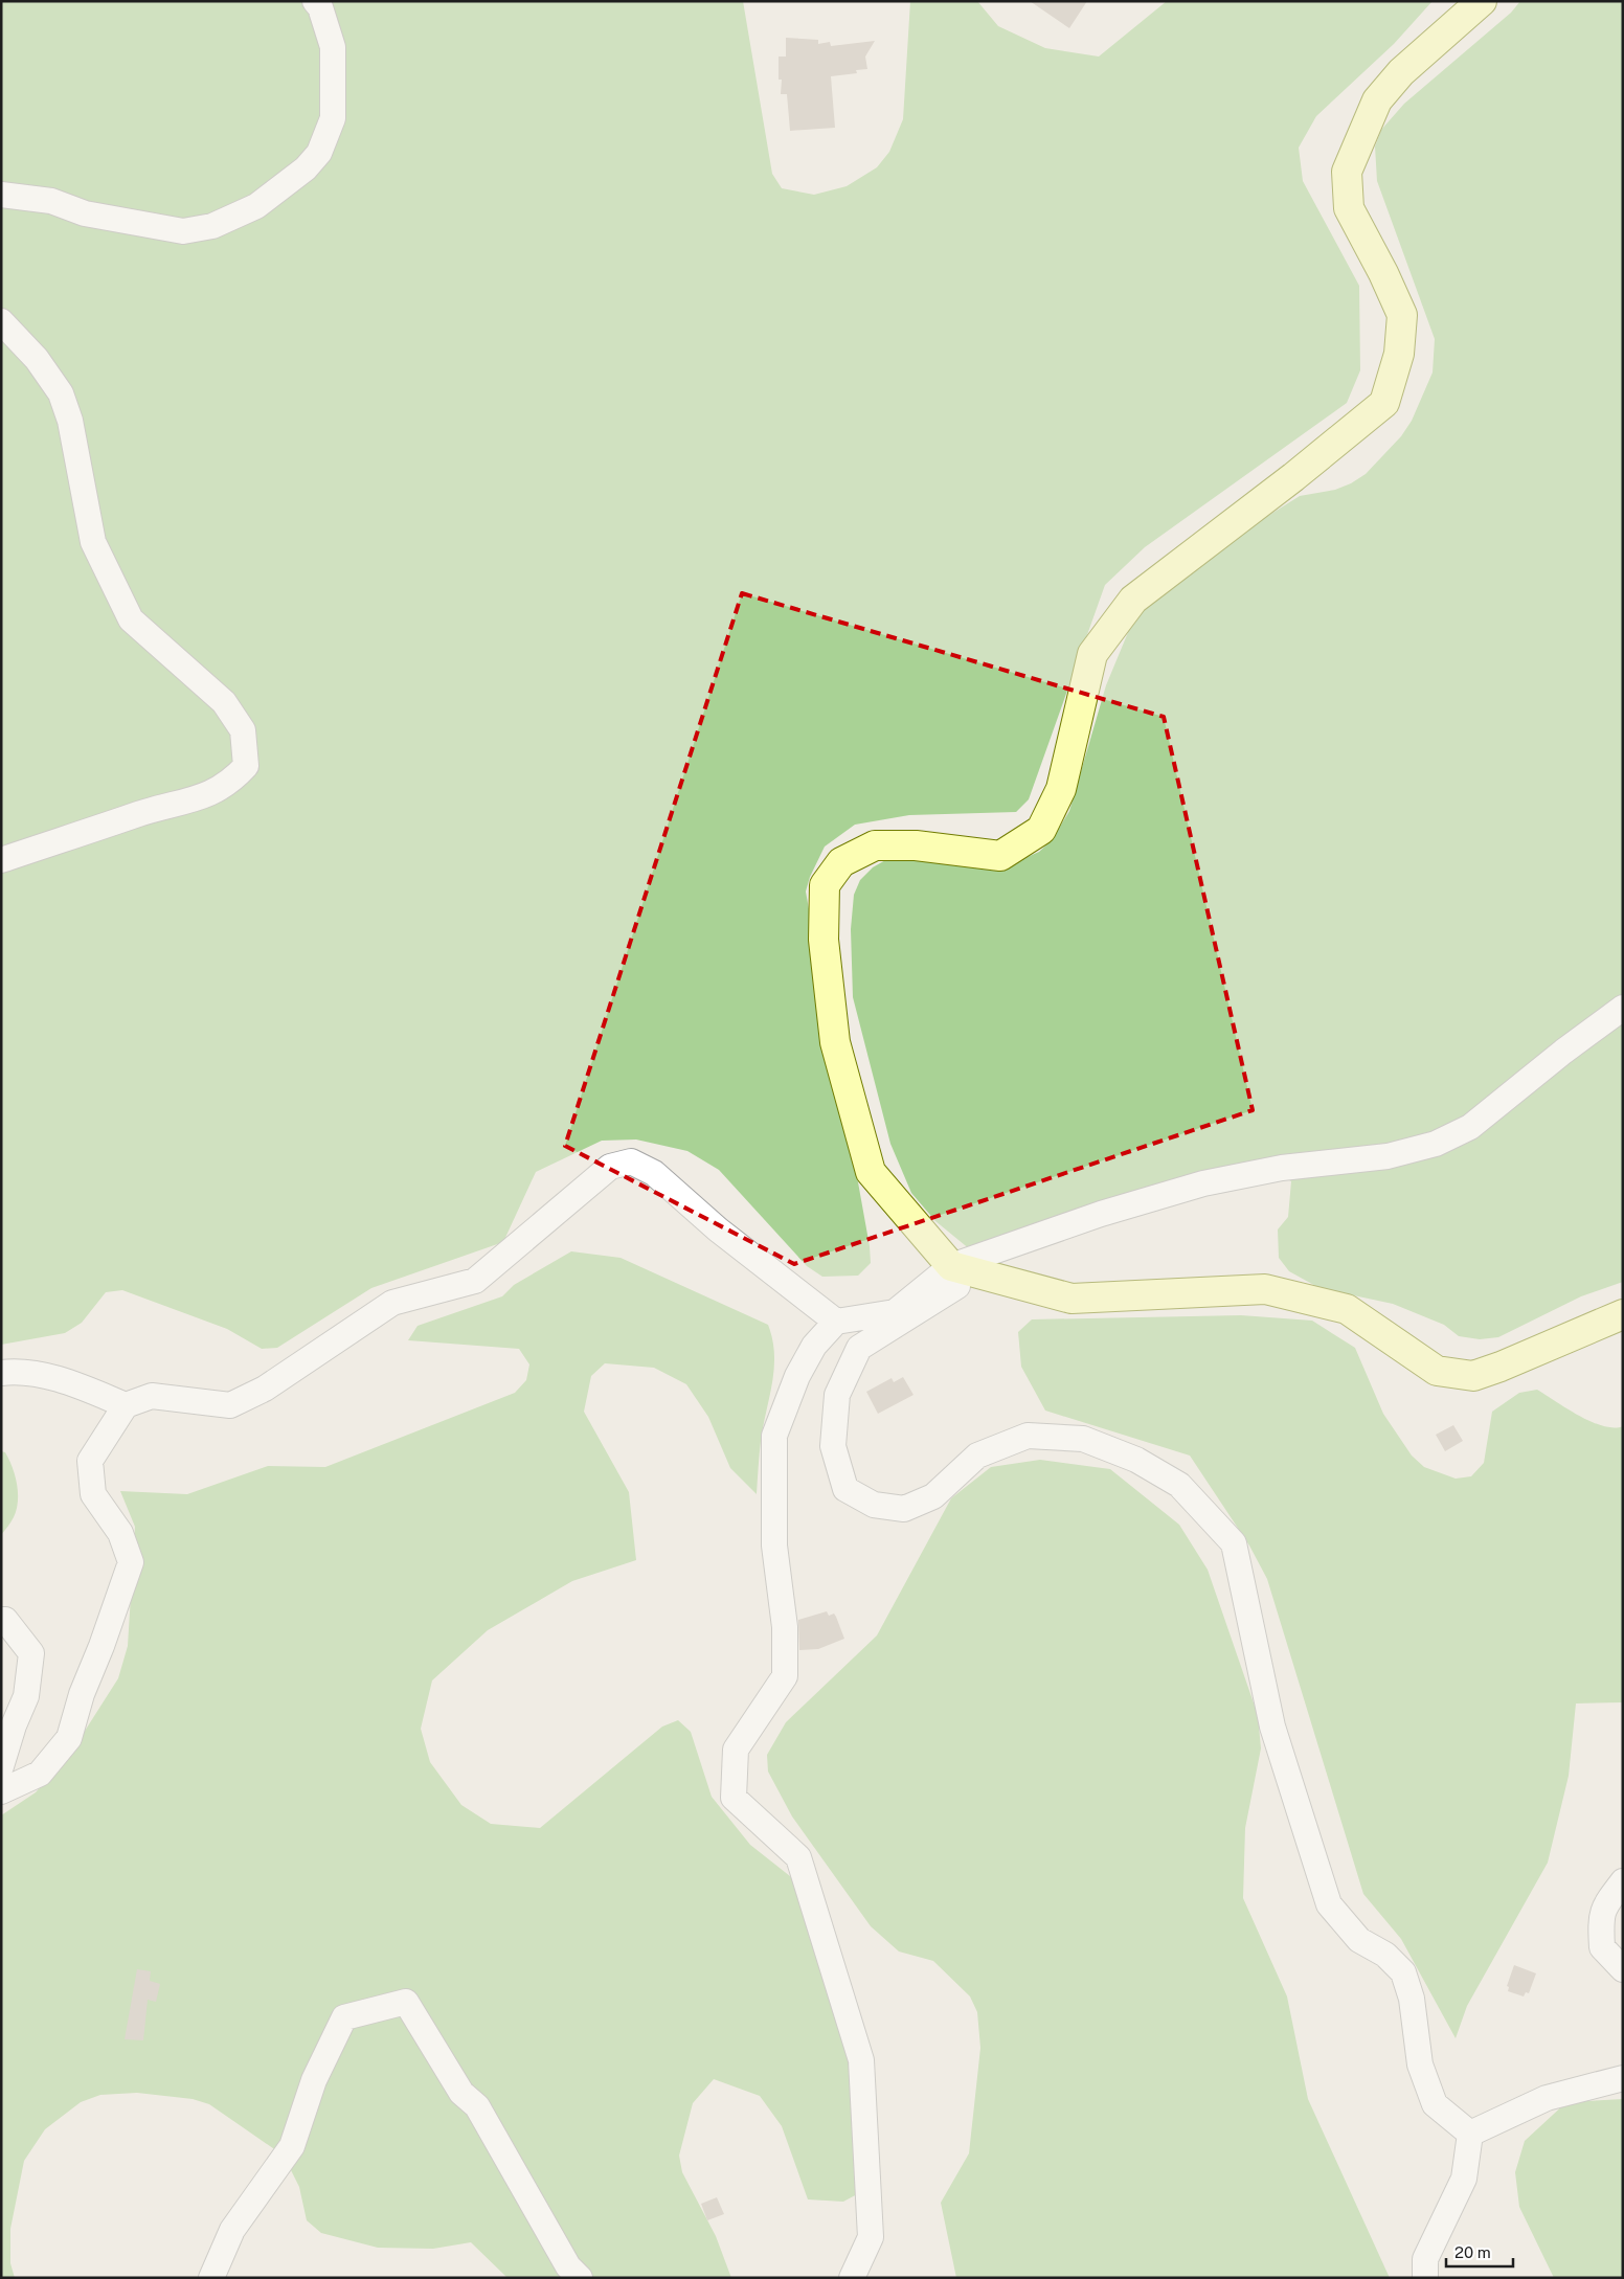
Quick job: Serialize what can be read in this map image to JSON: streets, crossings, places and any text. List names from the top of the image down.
{
  "scale_bar": "20 m"
}
